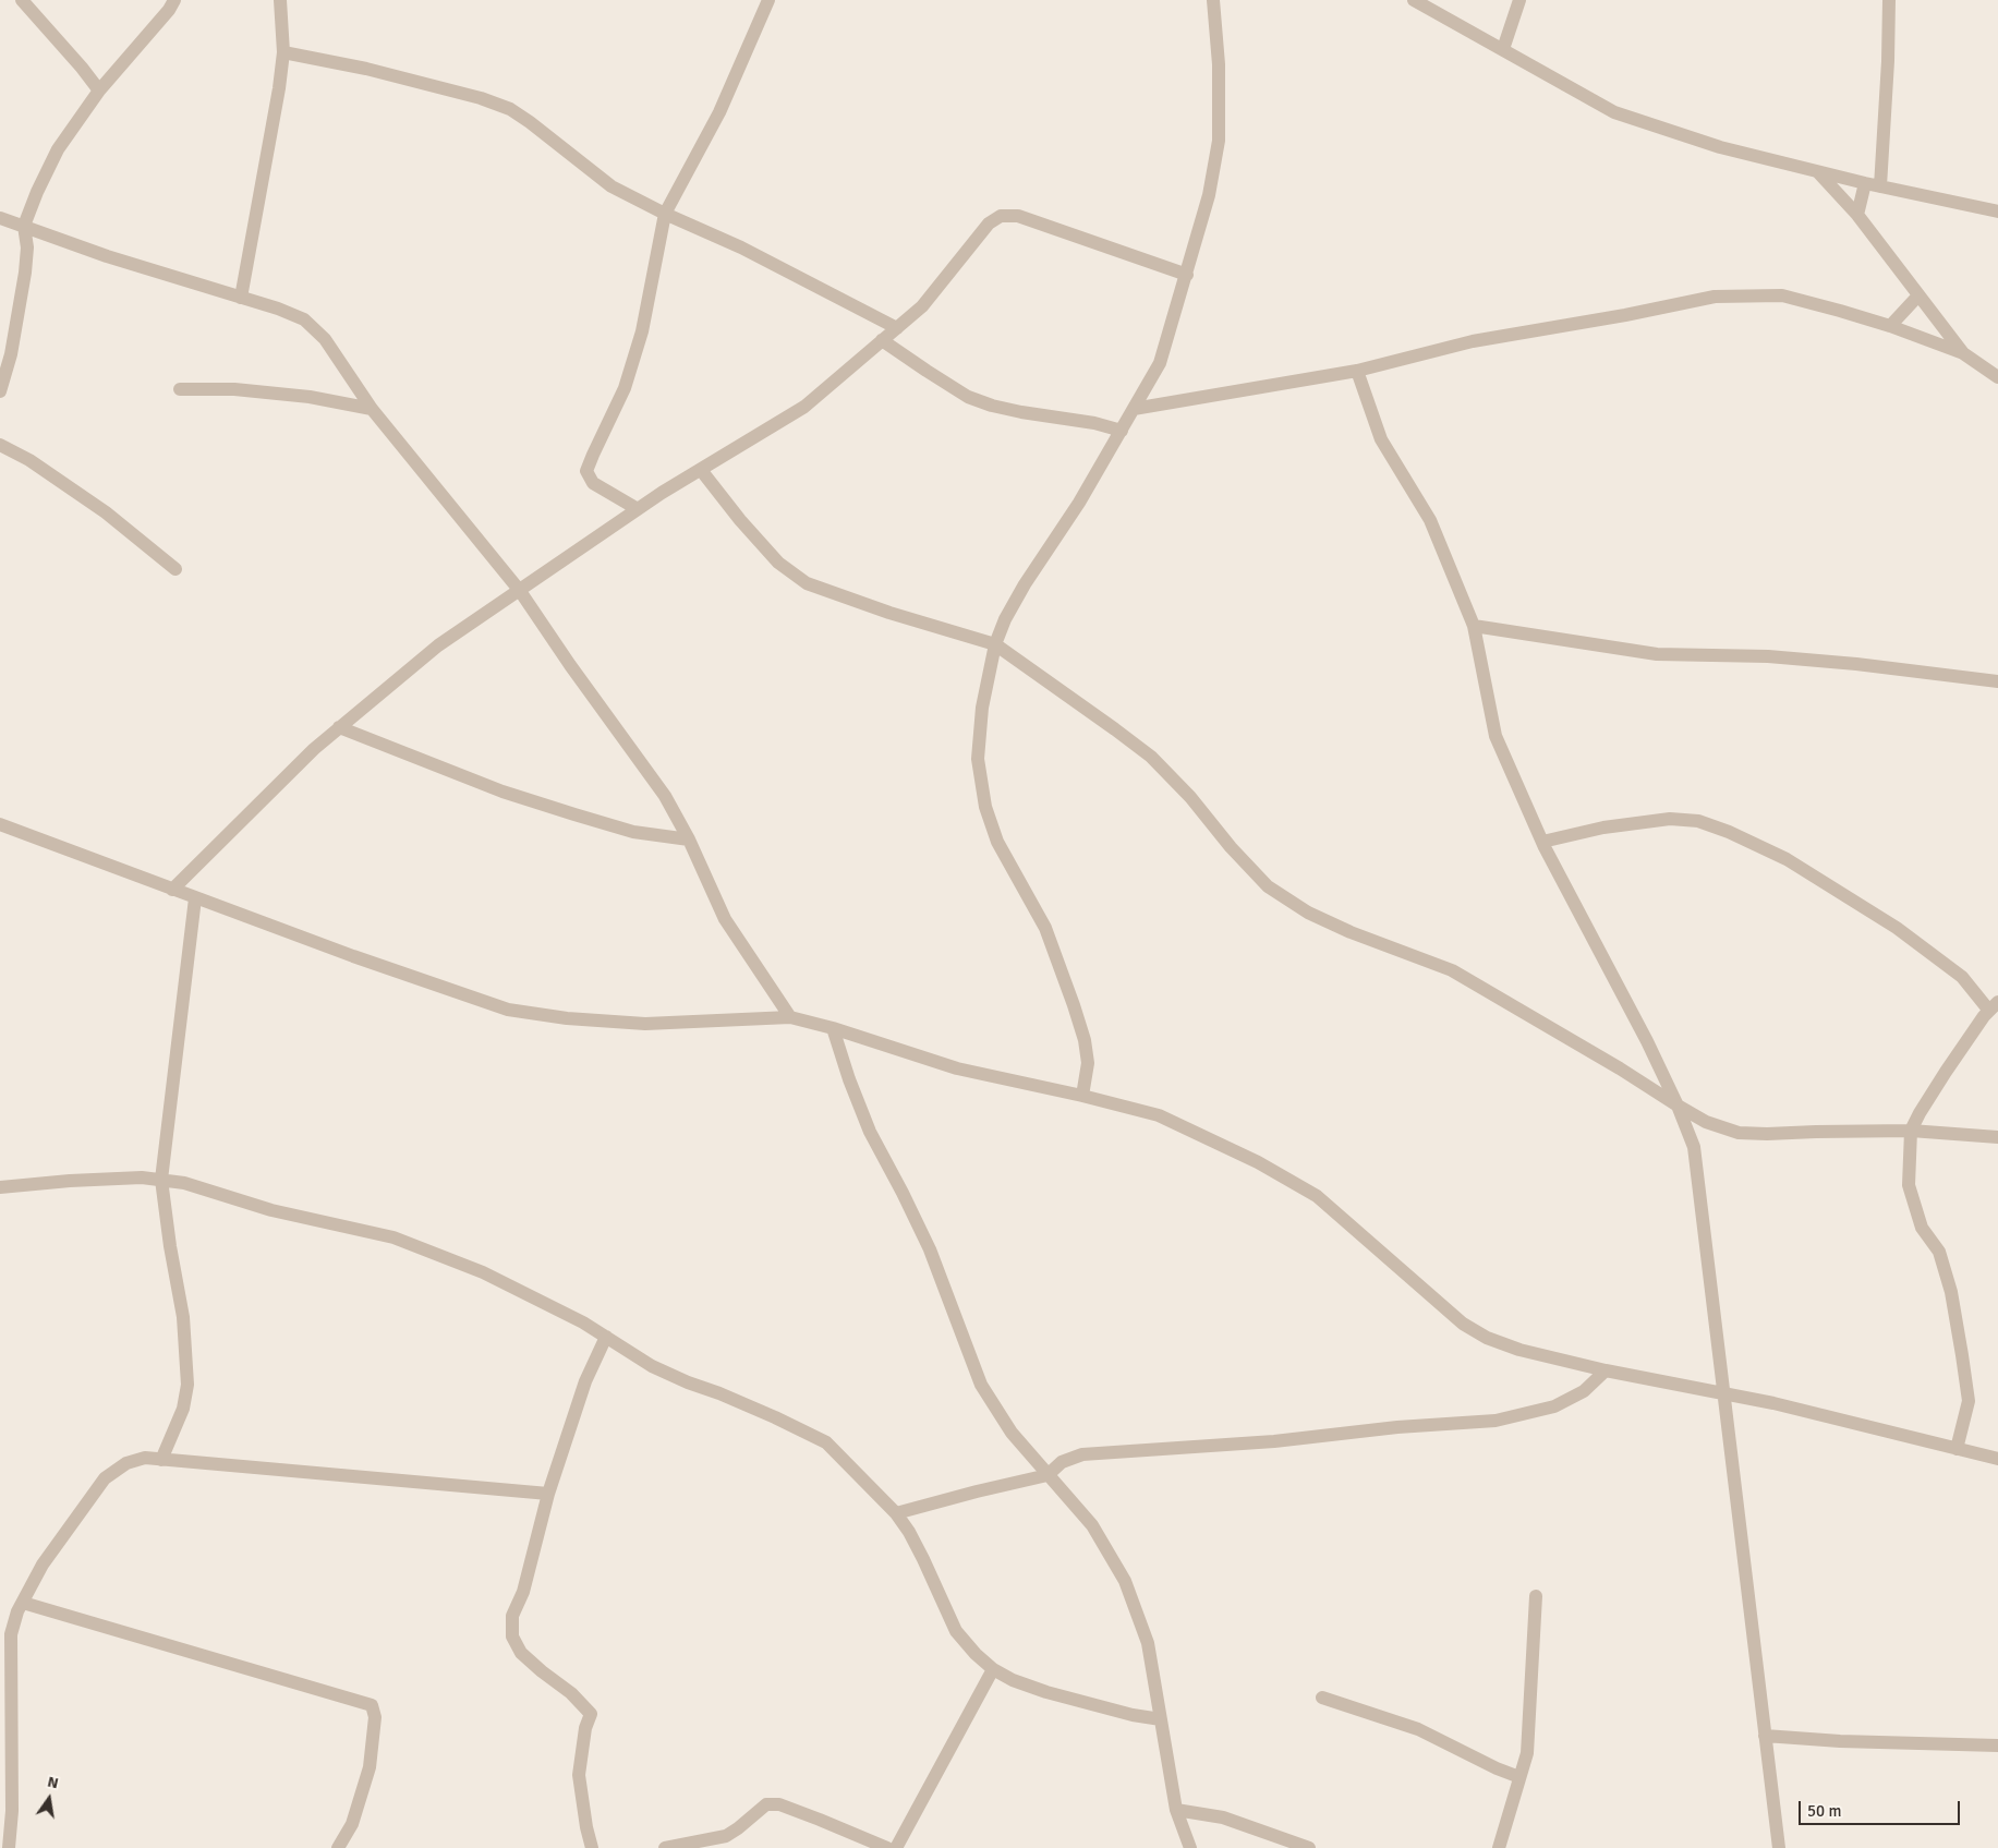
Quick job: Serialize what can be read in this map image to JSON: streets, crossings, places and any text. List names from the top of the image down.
{
  "scale_bar": "50 m",
  "north": "top"
}
